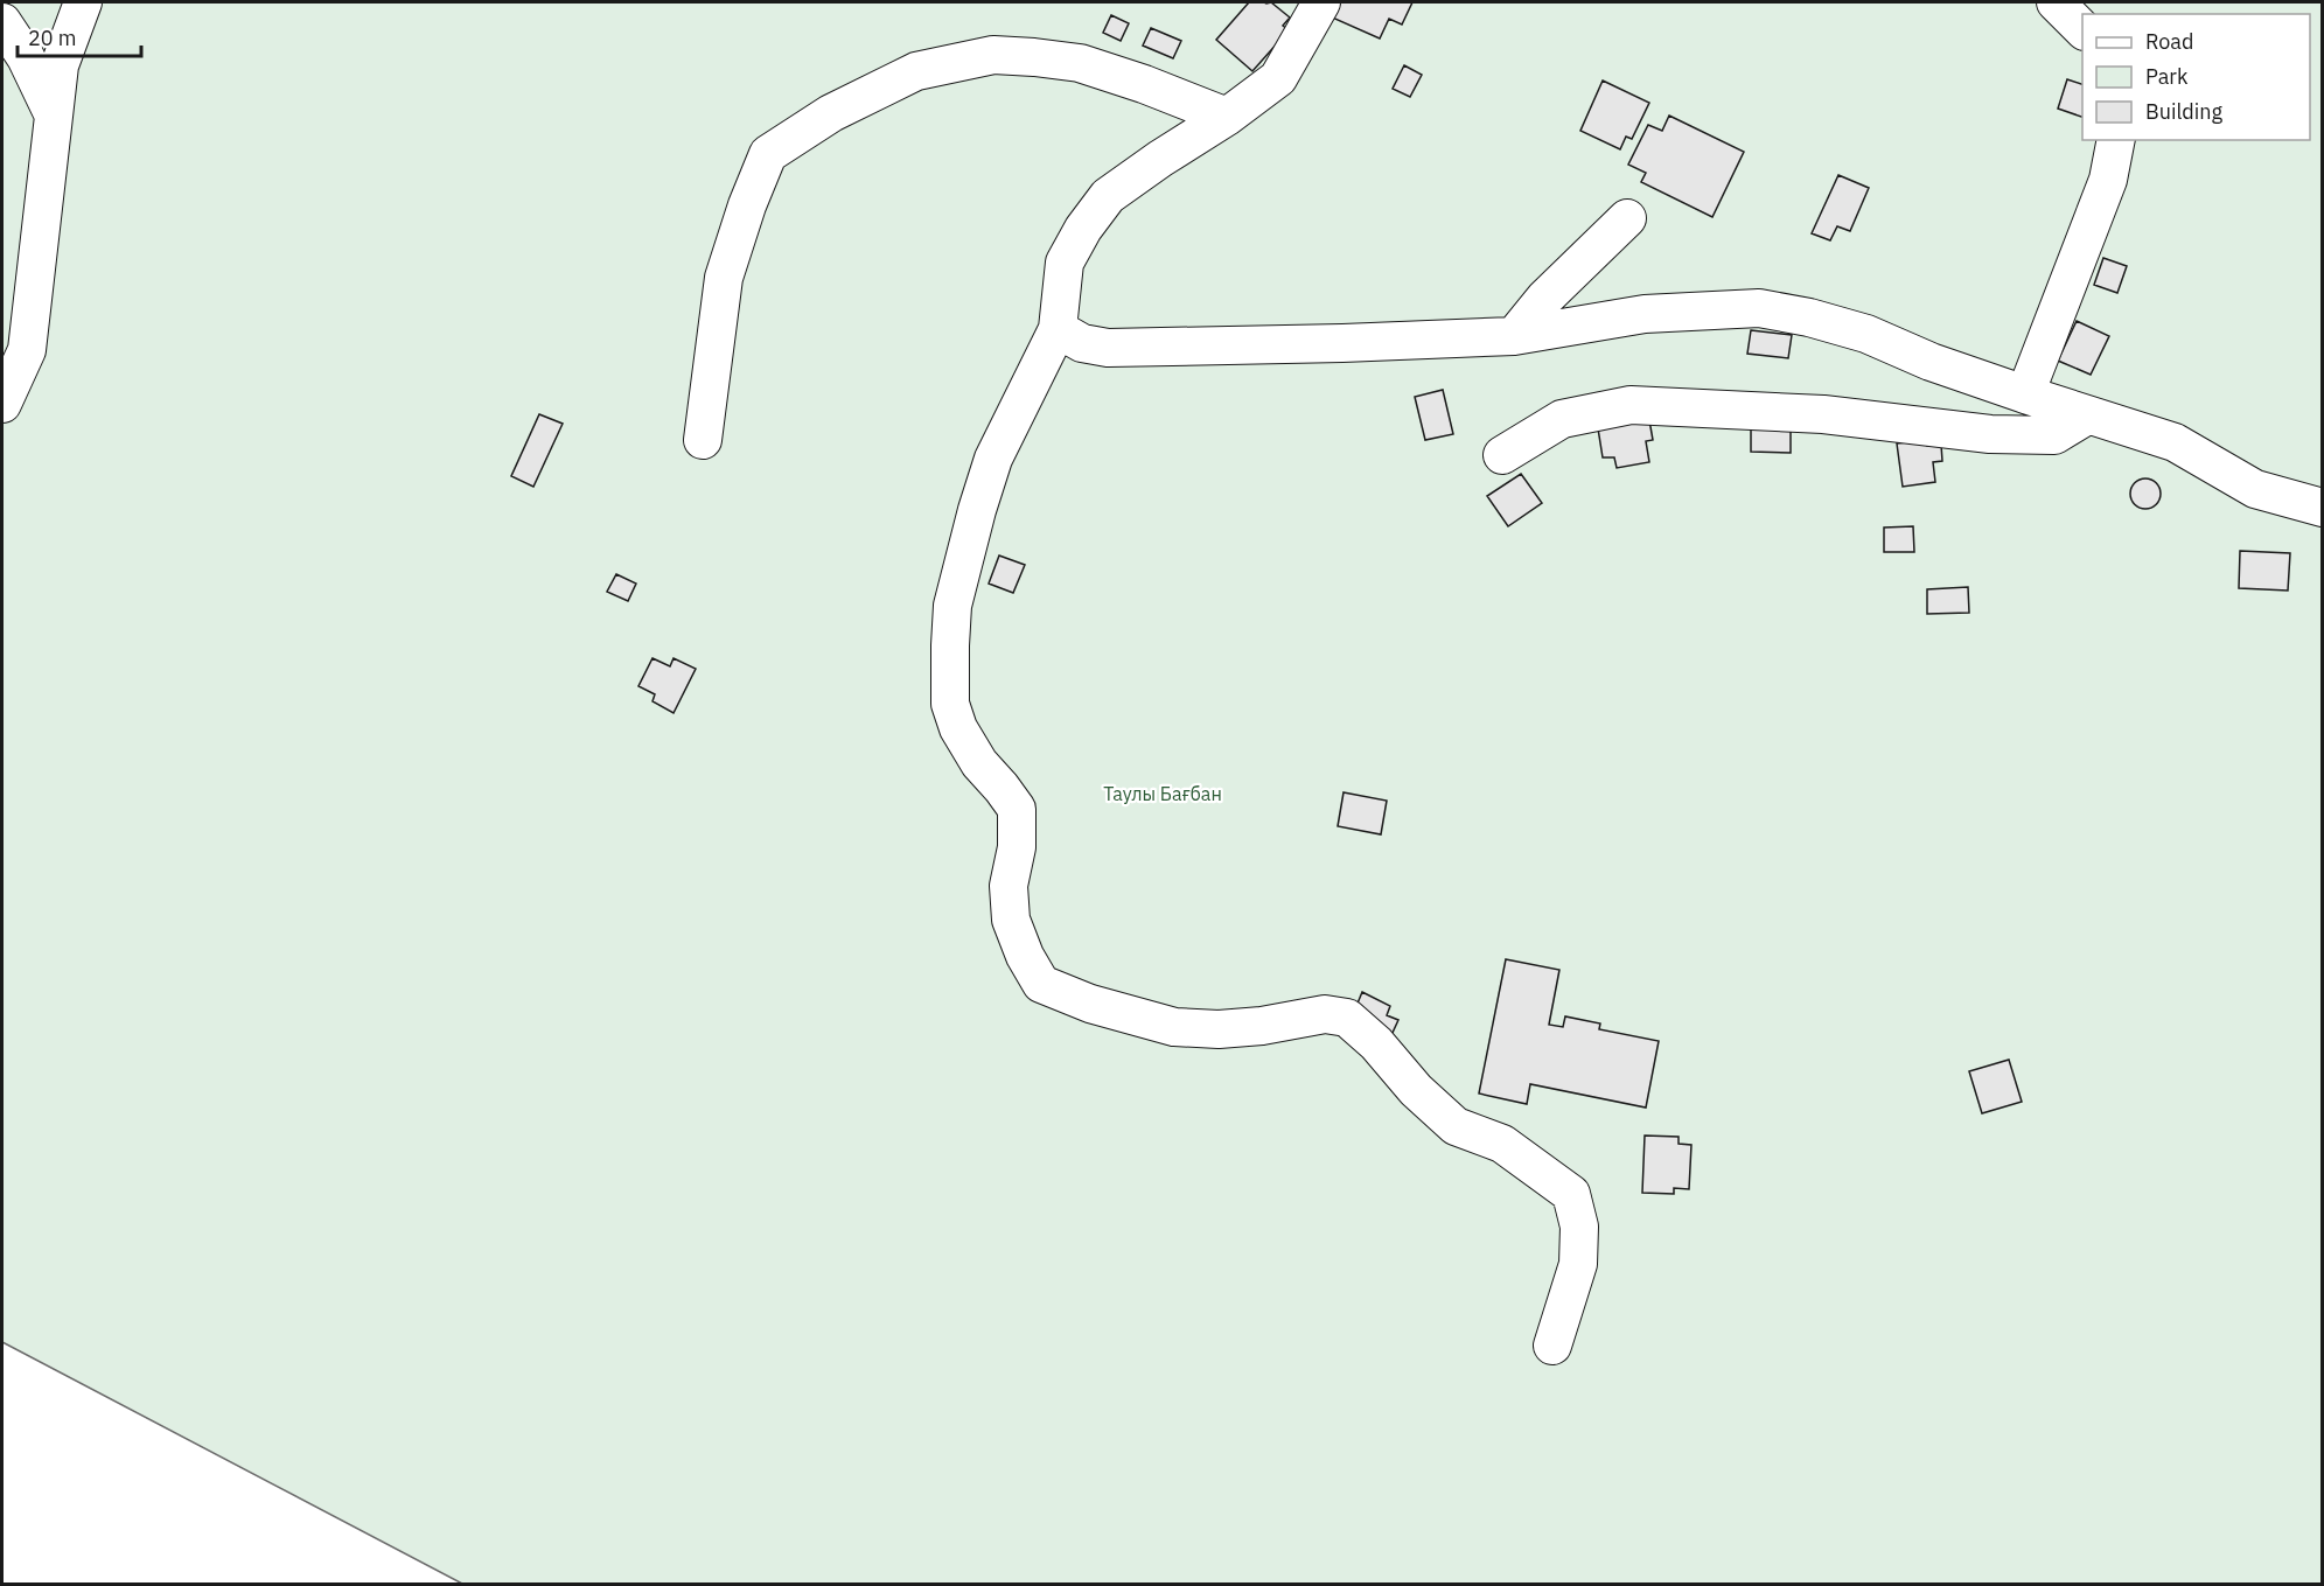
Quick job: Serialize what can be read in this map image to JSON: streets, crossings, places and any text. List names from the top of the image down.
{
  "parks": ["Таулы Бағбан"],
  "legend": ["Road", "Park", "Building"],
  "scale_bar": "20 m"
}
